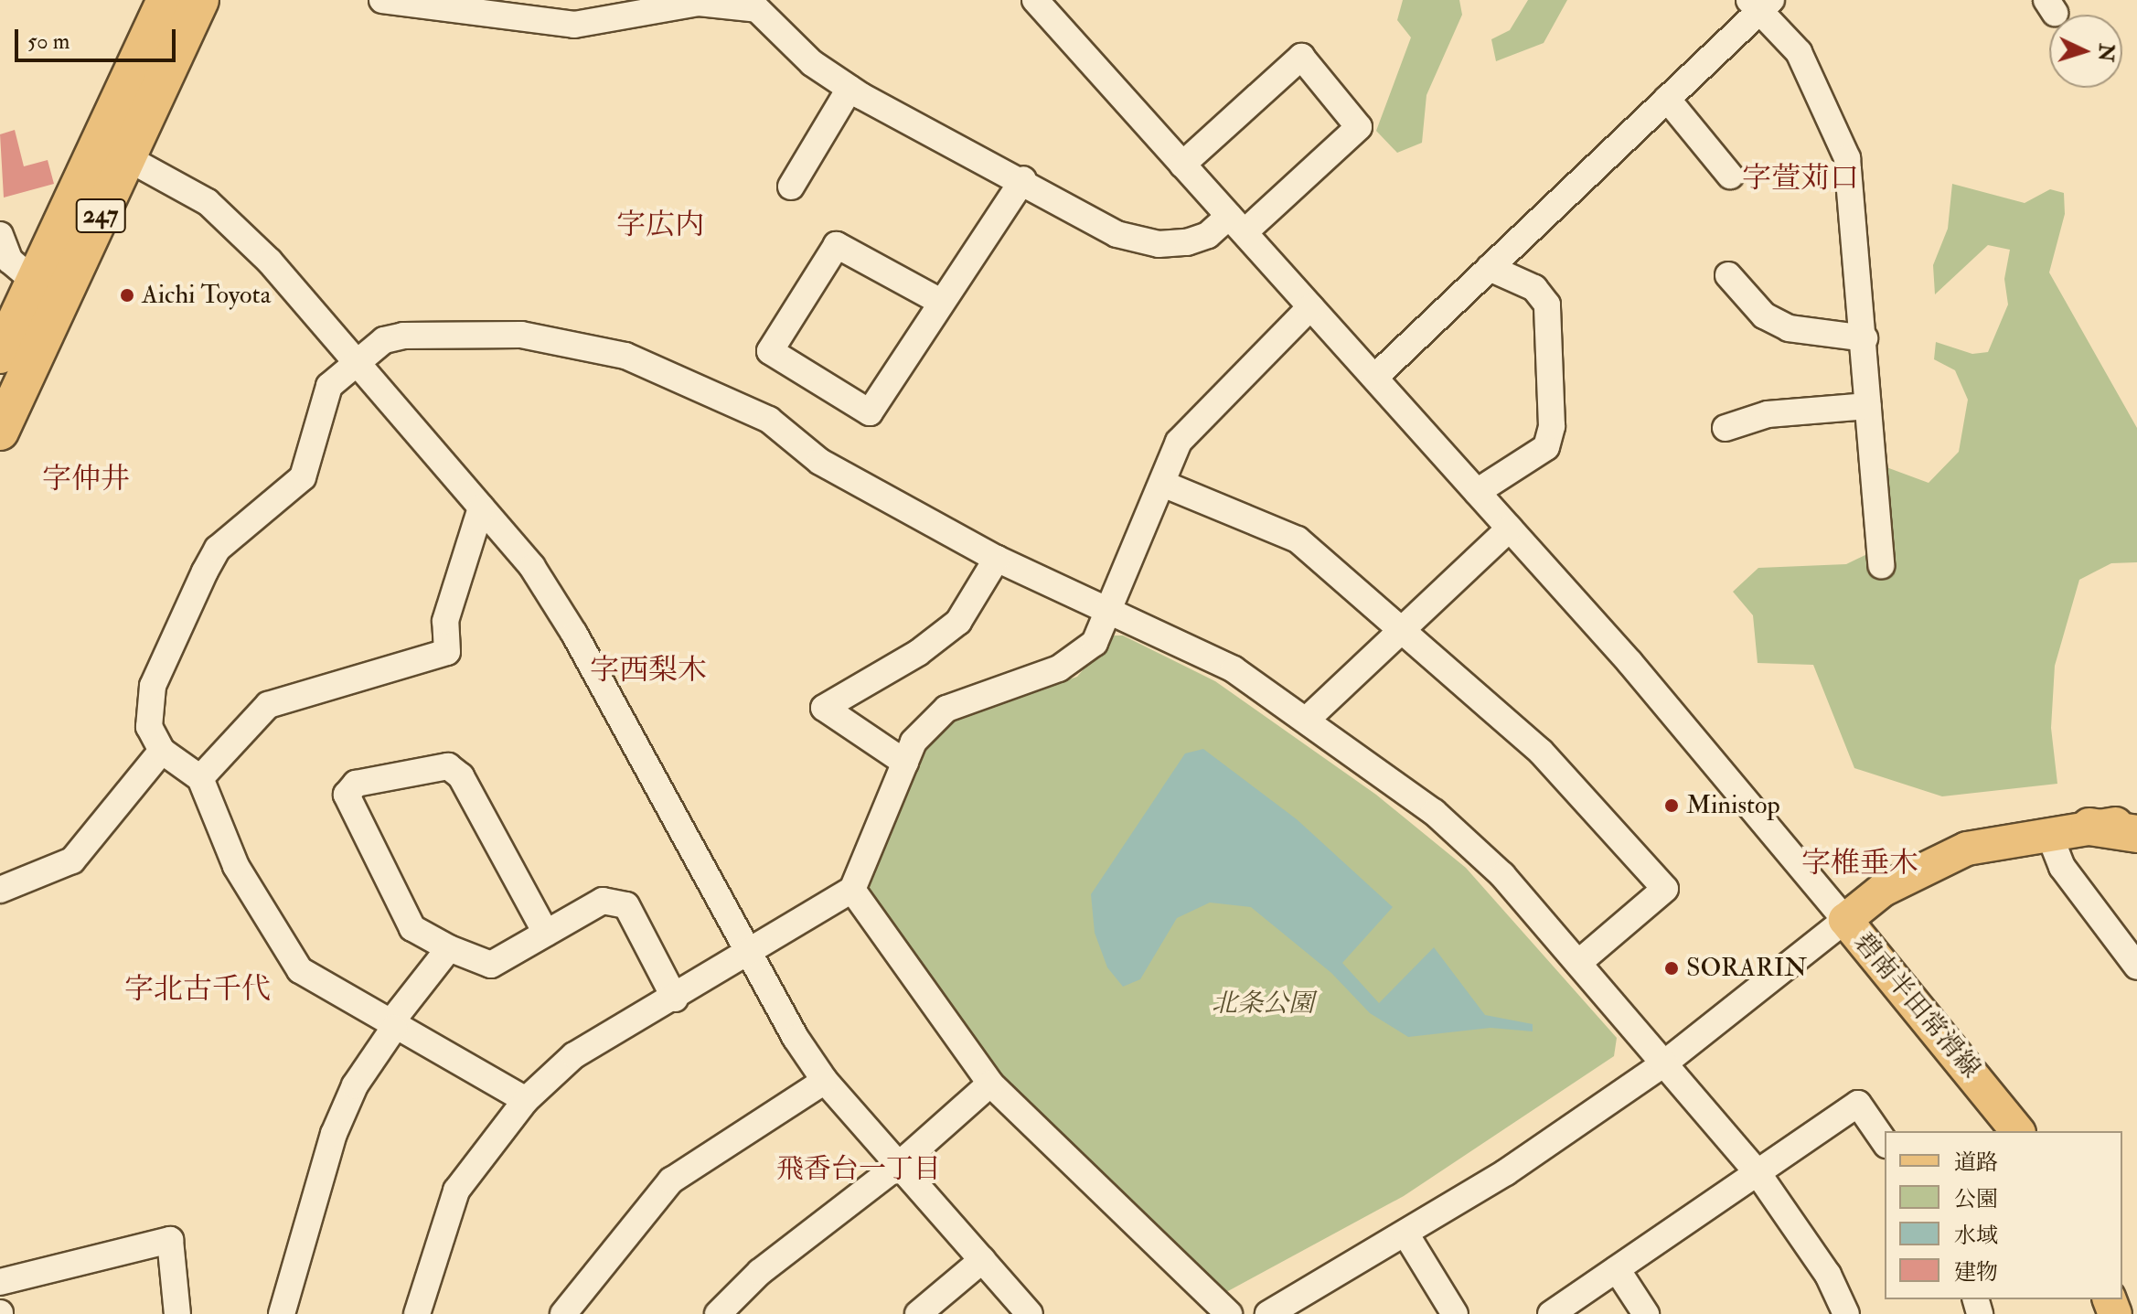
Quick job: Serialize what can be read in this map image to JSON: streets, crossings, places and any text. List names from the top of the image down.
{
  "streets": {
    "highway": ["247"],
    "main road": ["碧南半田常滑線"]
  },
  "districts": [
    "字萱苅口",
    "字広内",
    "字仲井",
    "字西梨木",
    "字椎垂木",
    "字北古千代",
    "飛香台一丁目"
  ],
  "parks": ["北条公園"],
  "places": ["Aichi Toyota", "Ministop", "SORARIN"],
  "legend": [
    "道路",
    "公園",
    "水域",
    "建物"
  ],
  "scale_bar": "50 m",
  "north": "right"
}
